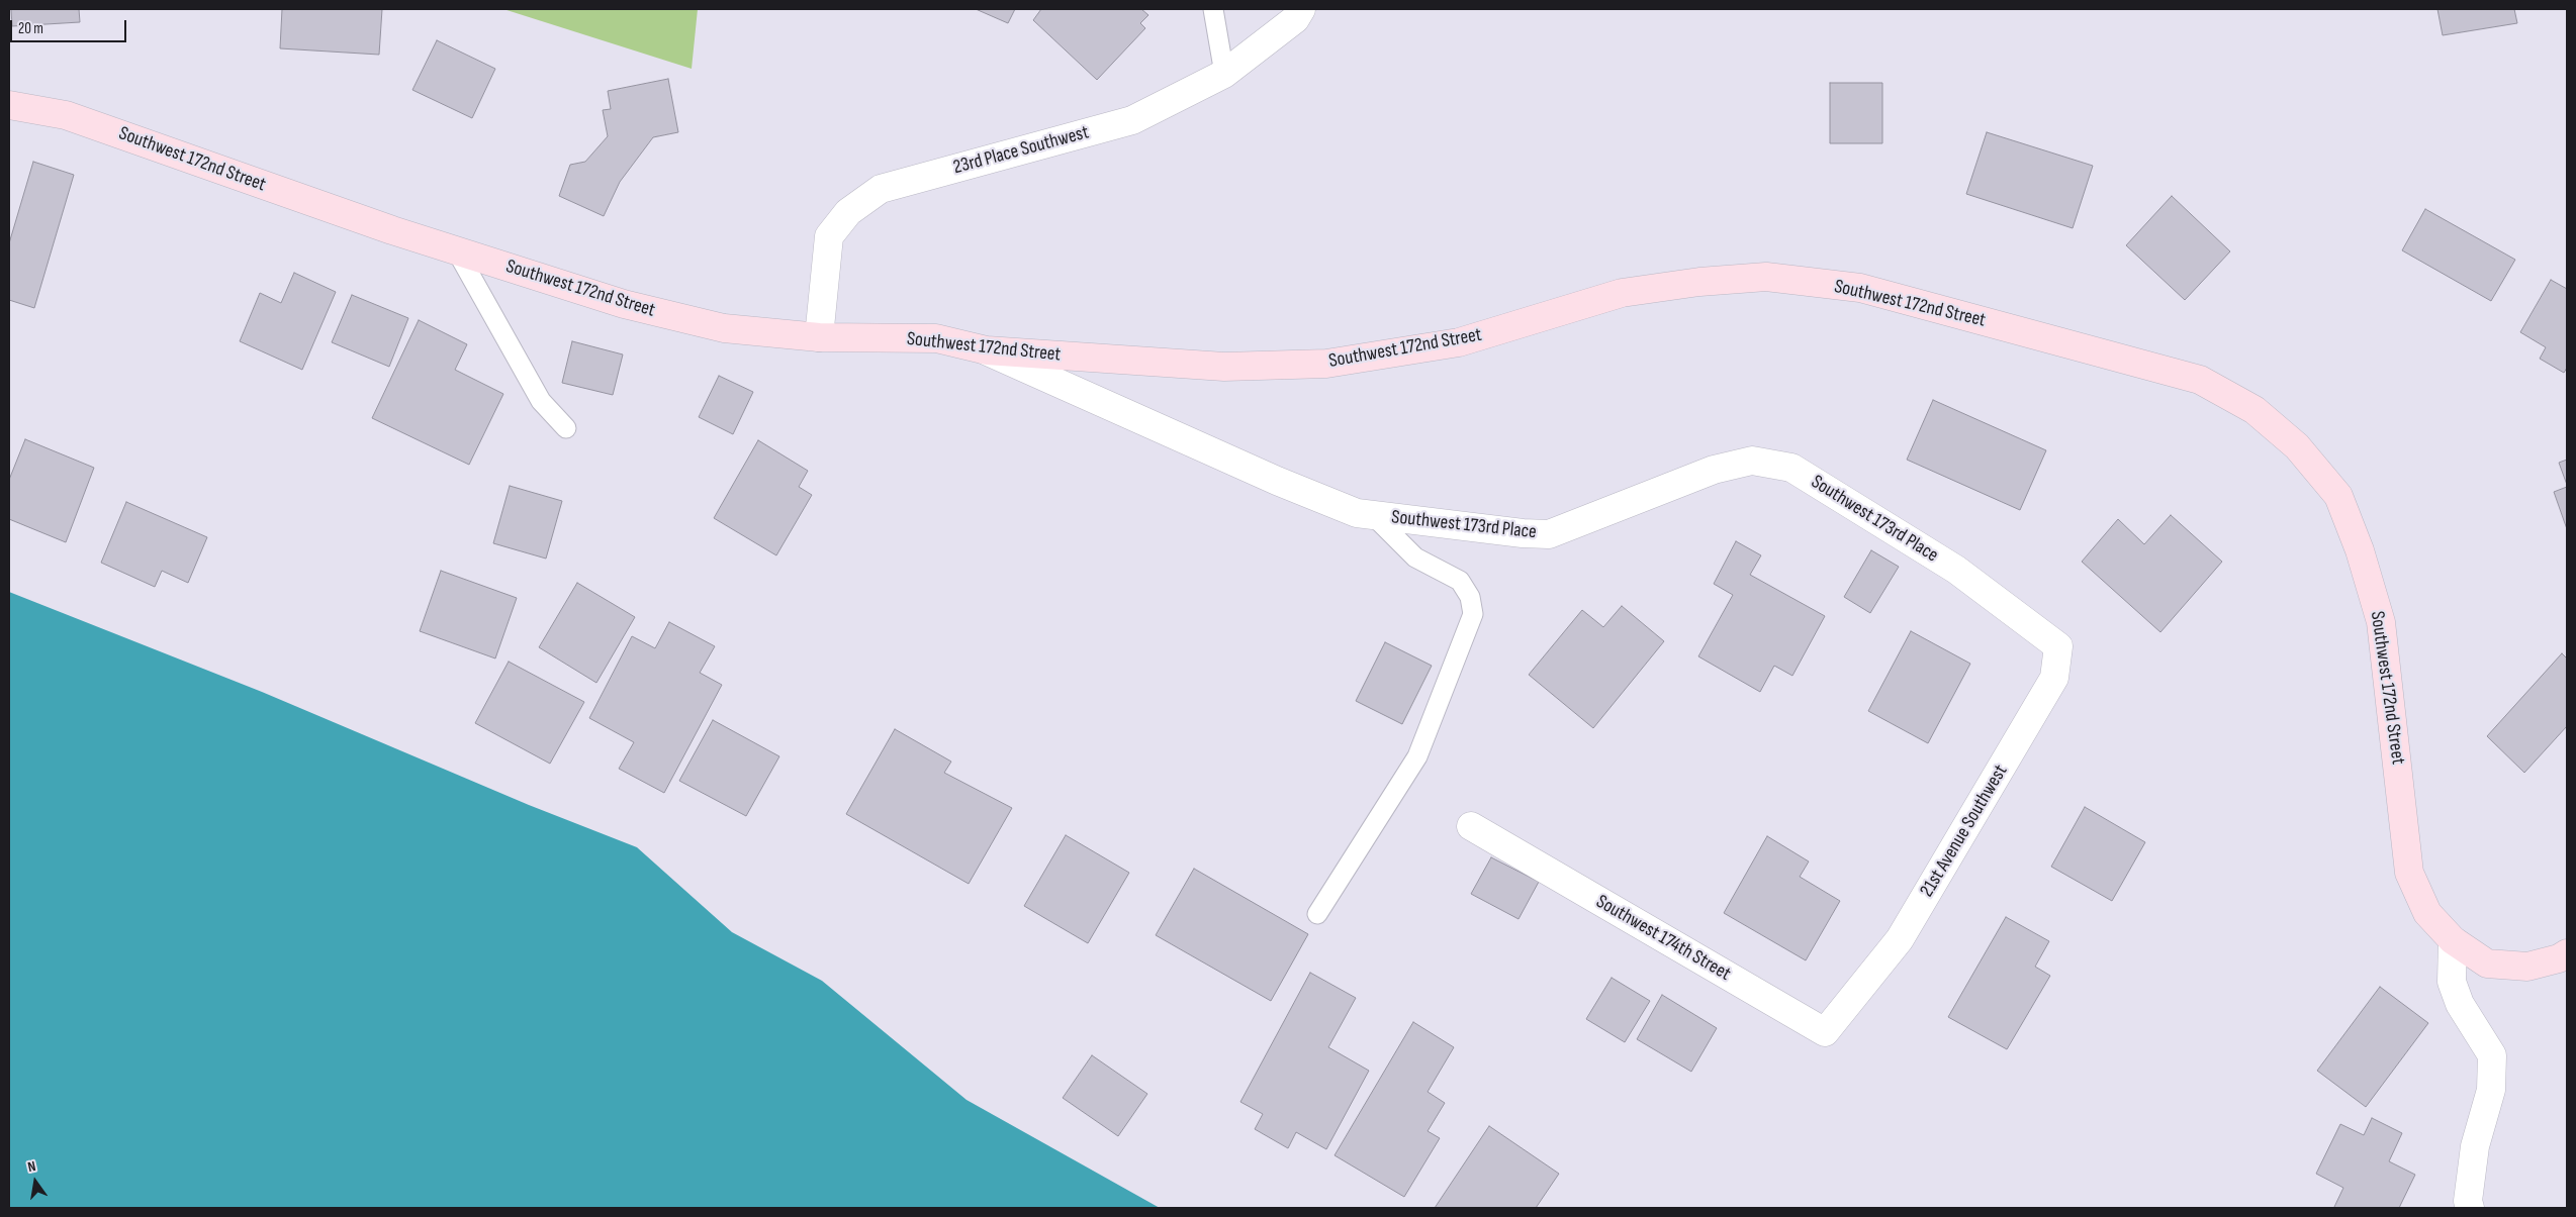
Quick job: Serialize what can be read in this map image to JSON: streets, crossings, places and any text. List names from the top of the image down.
{
  "streets": {
    "street": [
      "23rd Place Southwest",
      "Southwest 172nd Street",
      "Southwest 173rd Place",
      "21st Avenue Southwest",
      "Southwest 174th Street"
    ]
  },
  "crossings": [
    ["23rd Place Southwest", "Southwest 172nd Street"],
    ["Southwest 172nd Street", "Southwest 173rd Place"],
    ["Southwest 173rd Place", "21st Avenue Southwest"],
    ["21st Avenue Southwest", "Southwest 174th Street"]
  ],
  "scale_bar": "20 m",
  "north": "top"
}
